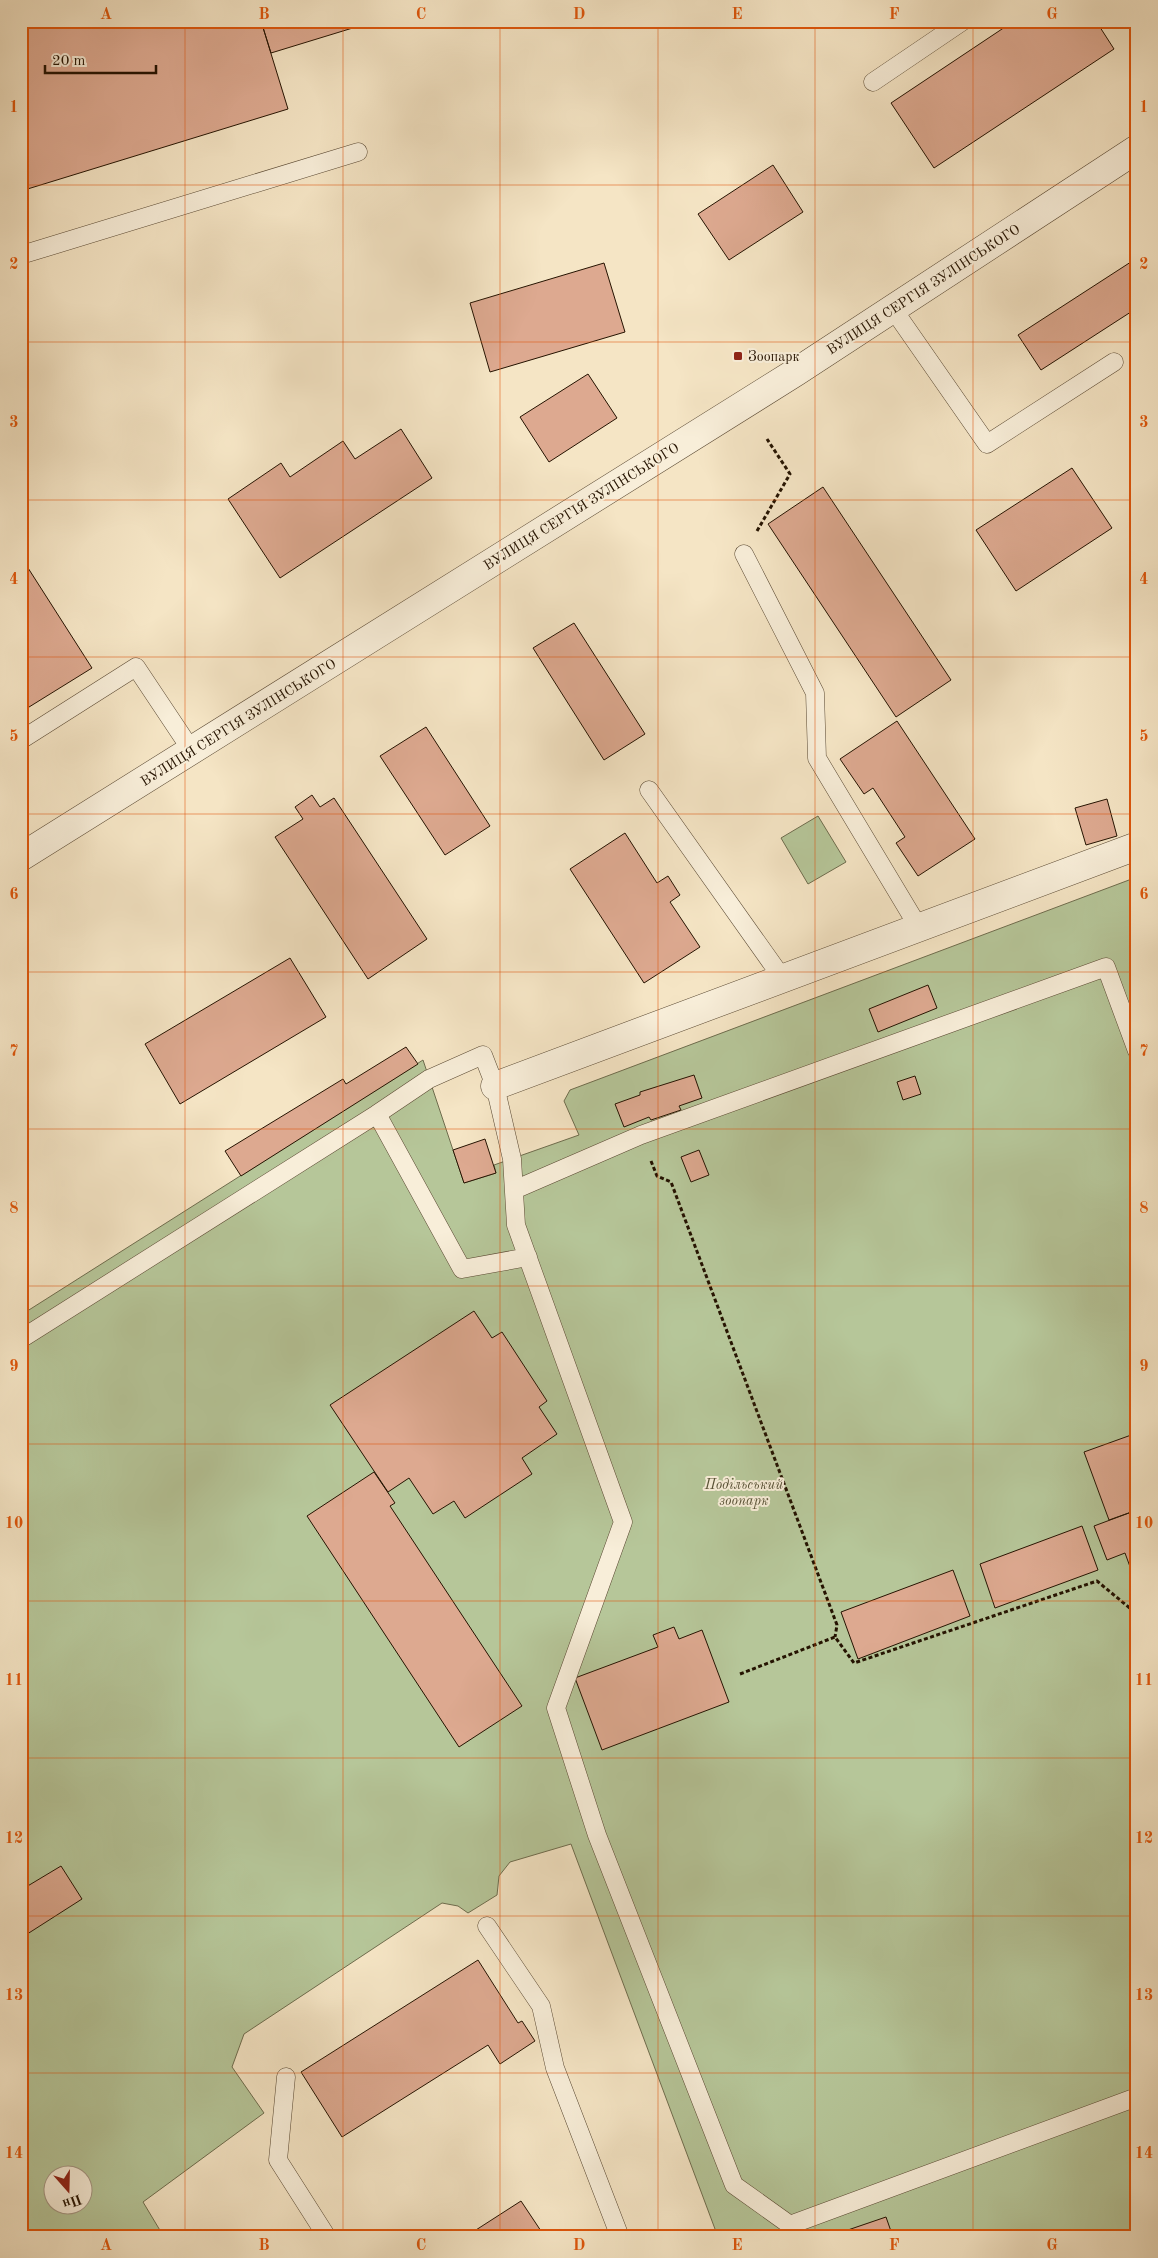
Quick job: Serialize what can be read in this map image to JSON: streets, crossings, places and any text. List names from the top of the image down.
{
  "streets": {
    "street": ["ВУЛИЦЯ СЕРГІЯ ЗУЛІНСЬКОГО"]
  },
  "parks": ["Подільський зоопарк"],
  "places": {
    "transit": ["Зоопарк"]
  },
  "scale_bar": "20 m",
  "north": "bottom",
  "grid": {
    "columns": [
      "A",
      "B",
      "C",
      "D",
      "E",
      "F",
      "G"
    ],
    "rows": [
      "1",
      "2",
      "3",
      "4",
      "5",
      "6",
      "7",
      "8",
      "9",
      "10",
      "11",
      "12",
      "13",
      "14"
    ]
  }
}
